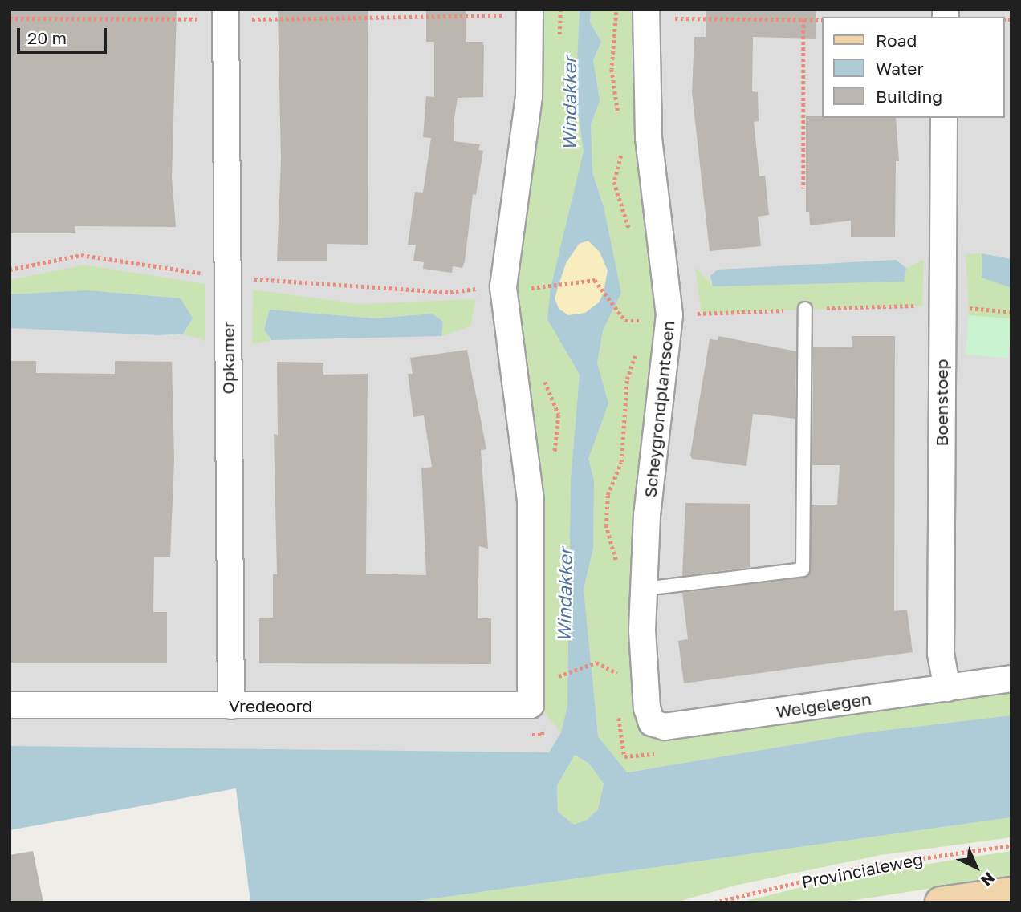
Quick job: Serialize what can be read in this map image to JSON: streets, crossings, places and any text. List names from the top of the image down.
{
  "streets": {
    "street": [
      "Opkamer",
      "Boenstoep",
      "Scheygrondplantsoen",
      "Welgelegen",
      "Vredeoord"
    ],
    "path": ["Provincialeweg"]
  },
  "crossings": [
    ["Opkamer", "Vredeoord"],
    ["Boenstoep", "Welgelegen"],
    ["Scheygrondplantsoen", "Welgelegen"]
  ],
  "water": ["Windakker"],
  "legend": ["Road", "Water", "Building"],
  "scale_bar": "20 m",
  "north": "bottom right"
}
